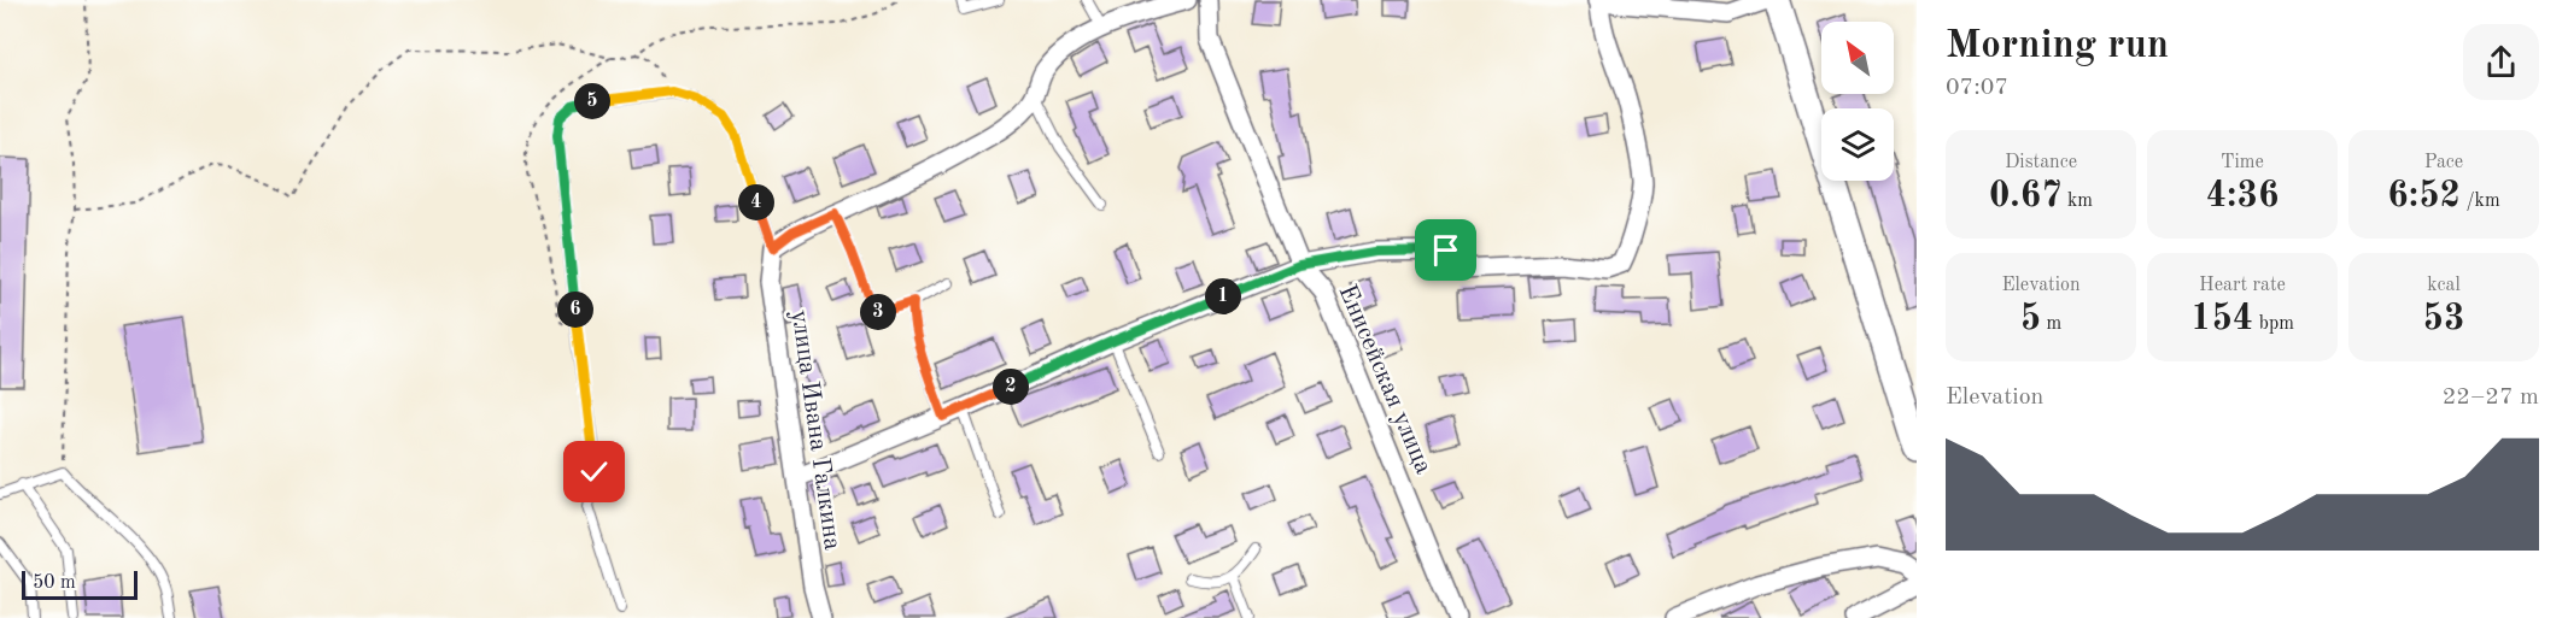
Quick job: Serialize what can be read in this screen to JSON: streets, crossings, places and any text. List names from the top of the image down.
{
  "streets": {
    "street": ["Енисейская улица", "улица Ивана Галкина"]
  },
  "scale_bar": "50 m",
  "north": "top left",
  "page": {
    "heading": ["Morning run", "07:07"],
    "pins": [
      "5",
      "4",
      "1",
      "6",
      "3",
      "2"
    ],
    "stats": [
      ["Distance", "0.67 km"],
      ["Time", "4:36"],
      ["Pace", "6:52 /km"],
      ["Elevation", "5 m"],
      ["Heart rate", "154 bpm"],
      ["kcal", "53"]
    ],
    "chart": ["Elevation", "22–27 m"],
    "scale": "50 m"
  }
}
